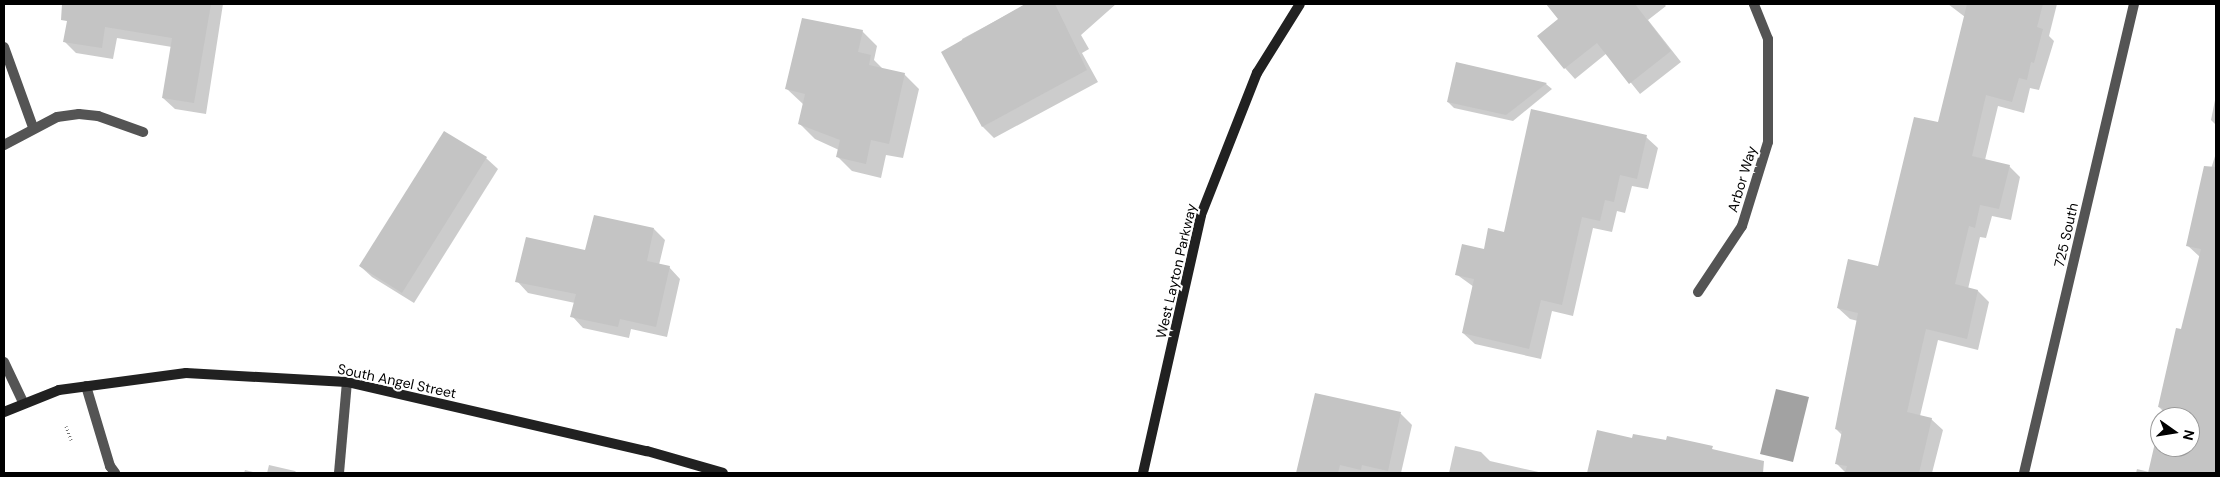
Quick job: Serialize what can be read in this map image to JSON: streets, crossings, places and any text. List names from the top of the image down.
{
  "streets": {
    "main road": ["West Layton Parkway", "South Angel Street"],
    "street": ["Arbor Way", "725 South"]
  },
  "north": "right"
}
